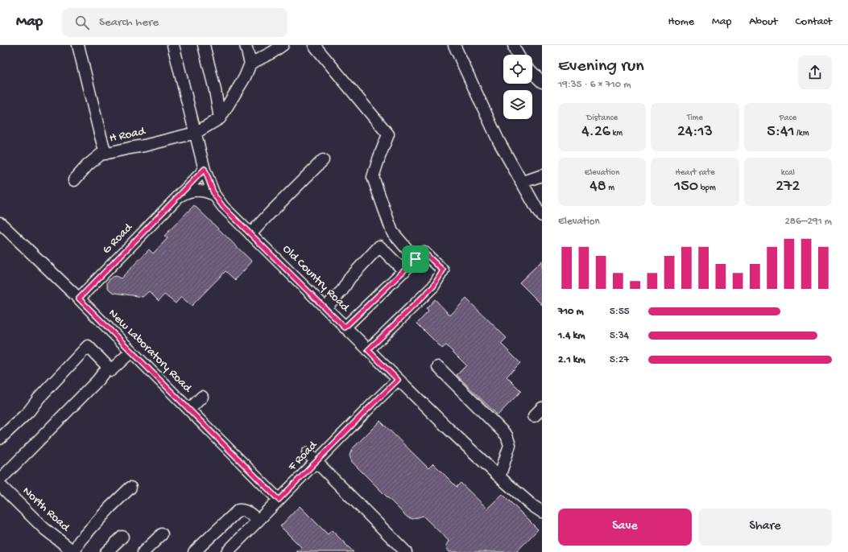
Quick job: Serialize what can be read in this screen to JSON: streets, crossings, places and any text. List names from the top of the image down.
{
  "streets": {
    "lane": [
      "H Road",
      "G Road",
      "Old Country Road",
      "New Laboratory Road",
      "F Road",
      "North Road"
    ]
  },
  "crossings": [
    ["H Road", "Old Country Road"],
    ["G Road", "Old Country Road"],
    ["G Road", "New Laboratory Road"],
    ["Old Country Road", "F Road"],
    ["New Laboratory Road", "F Road"]
  ],
  "page": {
    "header": "Map",
    "search": "Search here",
    "nav": [
      "Home",
      "Map",
      "About",
      "Contact"
    ],
    "heading": ["Evening run", "19:35 · 6 × 710 m"],
    "stats": [
      ["Distance", "4.26 km"],
      ["Time", "24:13"],
      ["Pace", "5:41 /km"],
      ["Elevation", "48 m"],
      ["Heart rate", "150 bpm"],
      ["kcal", "272"]
    ],
    "chart": ["Elevation", "286–291 m"],
    "list": [
      {
        "name": "710 m",
        "note": "5:55"
      },
      {
        "name": "1.4 km",
        "note": "5:34"
      },
      {
        "name": "2.1 km",
        "note": "5:27"
      }
    ],
    "buttons": ["Save", "Share"]
  }
}
